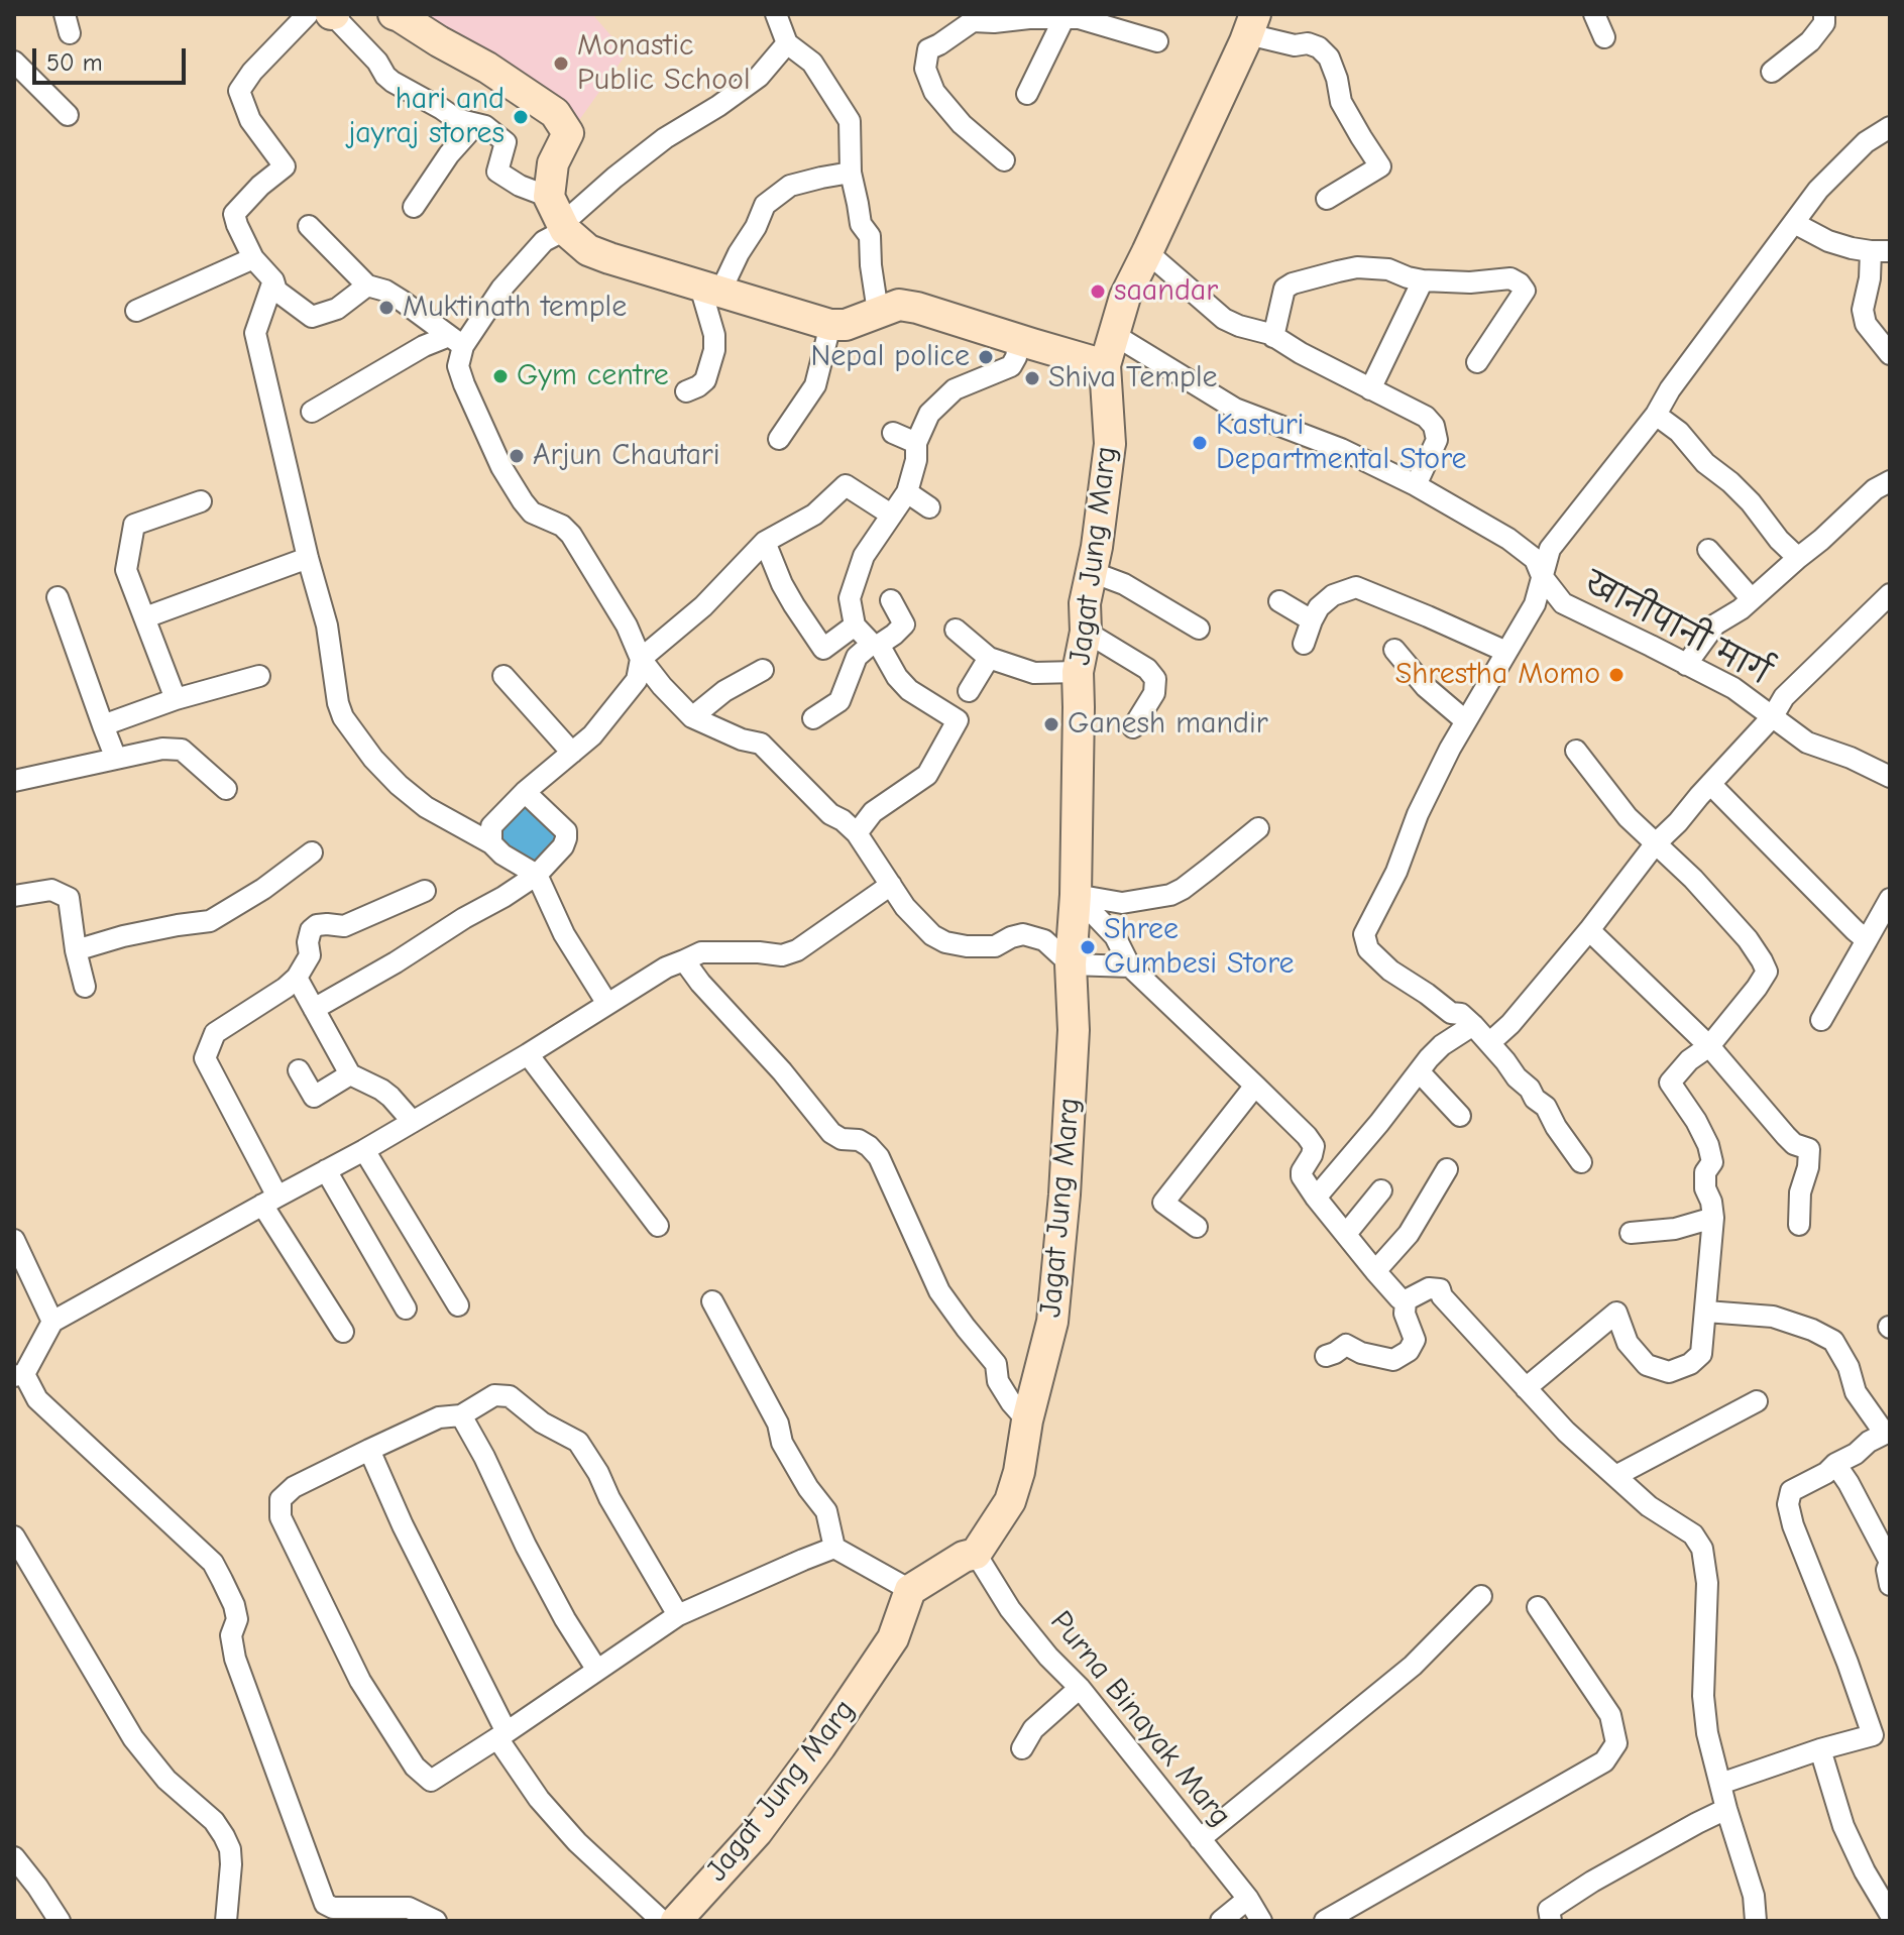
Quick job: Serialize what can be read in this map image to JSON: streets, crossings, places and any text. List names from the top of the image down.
{
  "streets": {
    "street": ["Jagat Jung Marg", "खानीपानी मार्ग", "Purna Binayak Marg"]
  },
  "crossings": [
    ["Jagat Jung Marg", "खानीपानी मार्ग"],
    ["Jagat Jung Marg", "Purna Binayak Marg"]
  ],
  "places": [
    "Monastic Public School",
    "hari and jayraj stores",
    "saandar",
    "Muktinath temple",
    "Nepal police",
    "Gym centre",
    "Shiva Temple",
    "Kasturi Departmental Store",
    "Arjun Chautari",
    "Shrestha Momo",
    "Ganesh mandir",
    "Shree Gumbesi Store"
  ],
  "scale_bar": "50 m"
}
